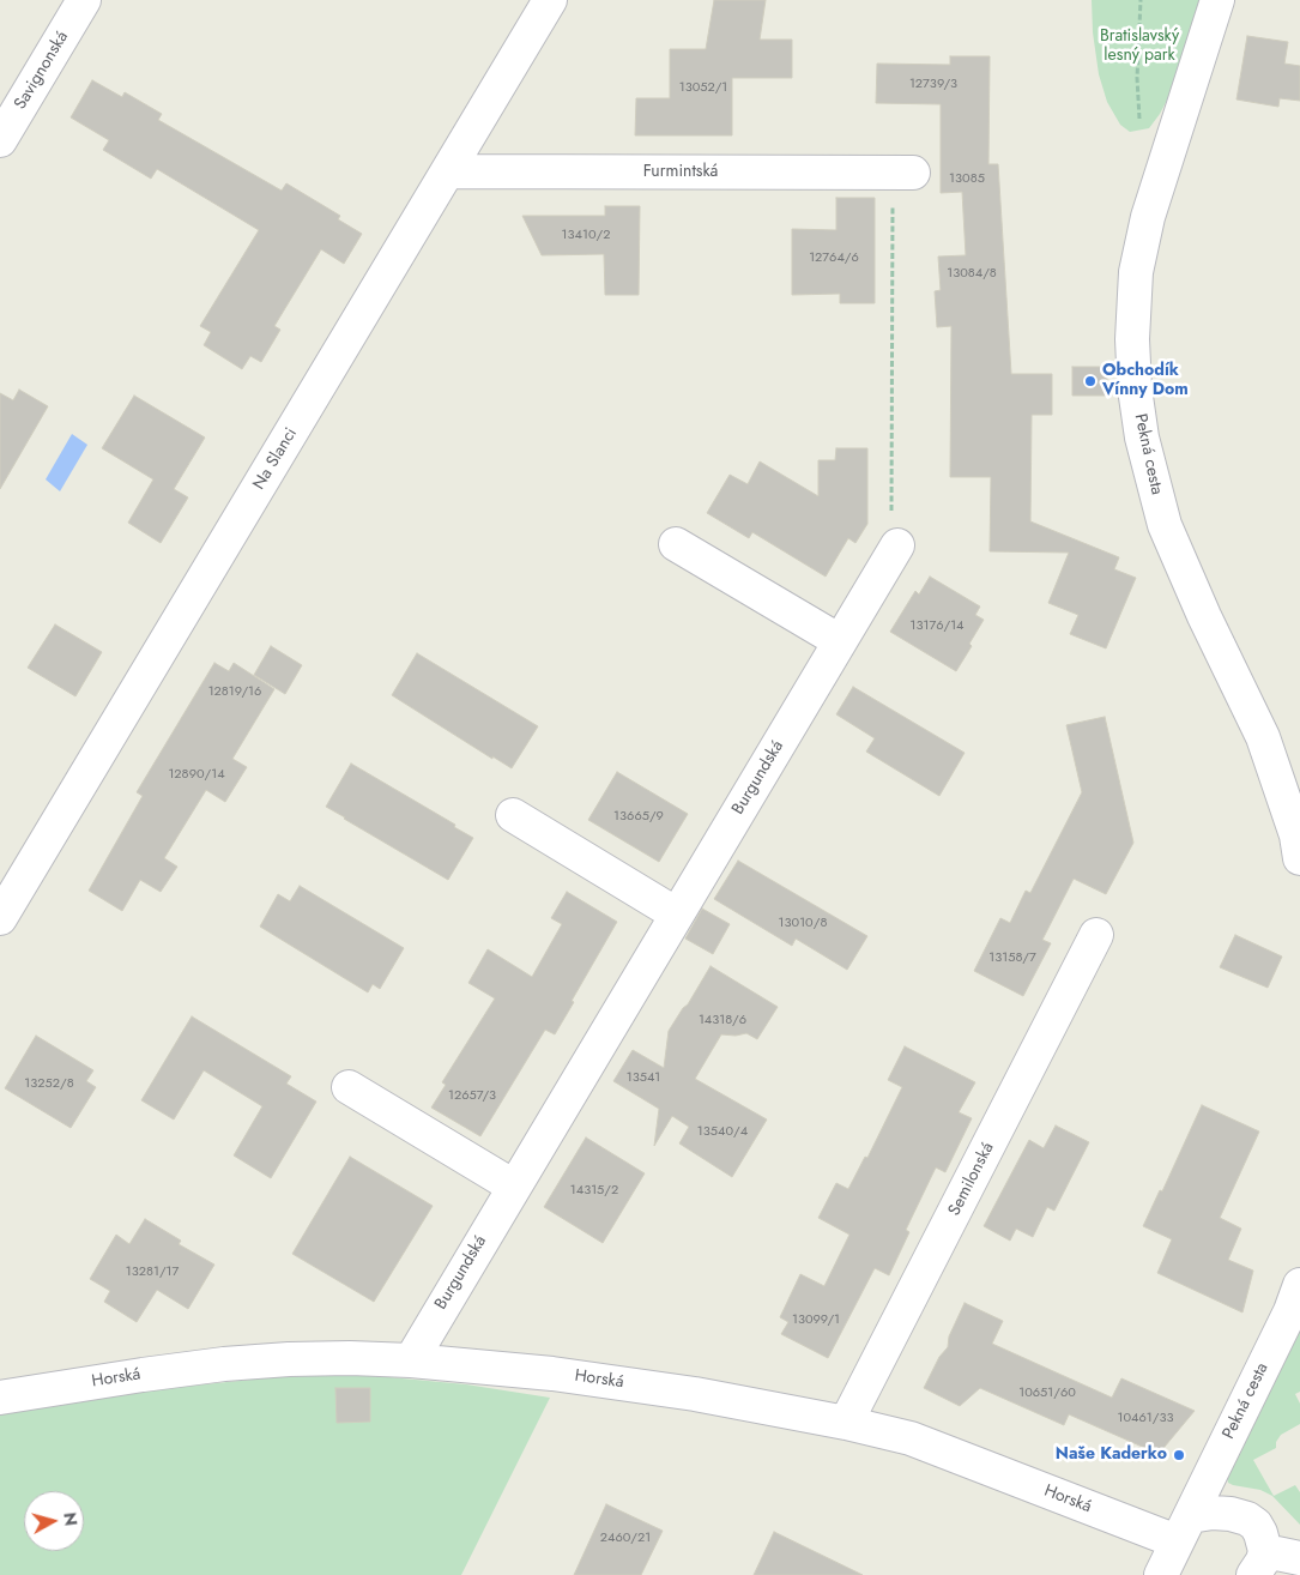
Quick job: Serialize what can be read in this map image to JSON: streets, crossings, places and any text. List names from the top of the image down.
{
  "streets": {
    "street": [
      "Savignonská",
      "Furmintská",
      "Pekná cesta",
      "Na Slanci",
      "Burgundská",
      "Semilonská",
      "Horská"
    ]
  },
  "crossings": [
    ["Furmintská", "Na Slanci"],
    ["Pekná cesta", "Horská"],
    ["Burgundská", "Horská"],
    ["Semilonská", "Horská"]
  ],
  "parks": ["Bratislavský lesný park"],
  "places": ["Obchodík Vínny Dom", "Naše Kaderko"],
  "house_numbers": [
    "12739/3",
    "13052/1",
    "13085",
    "13410/2",
    "12764/6",
    "13084/8",
    "13176/14",
    "12819/16",
    "12890/14",
    "13665/9",
    "13010/8",
    "13158/7",
    "14318/6",
    "13541",
    "13252/8",
    "12657/3",
    "13540/4",
    "14315/2",
    "13281/17",
    "13099/1",
    "10651/60",
    "10461/33",
    "2460/21"
  ],
  "north": "right"
}
